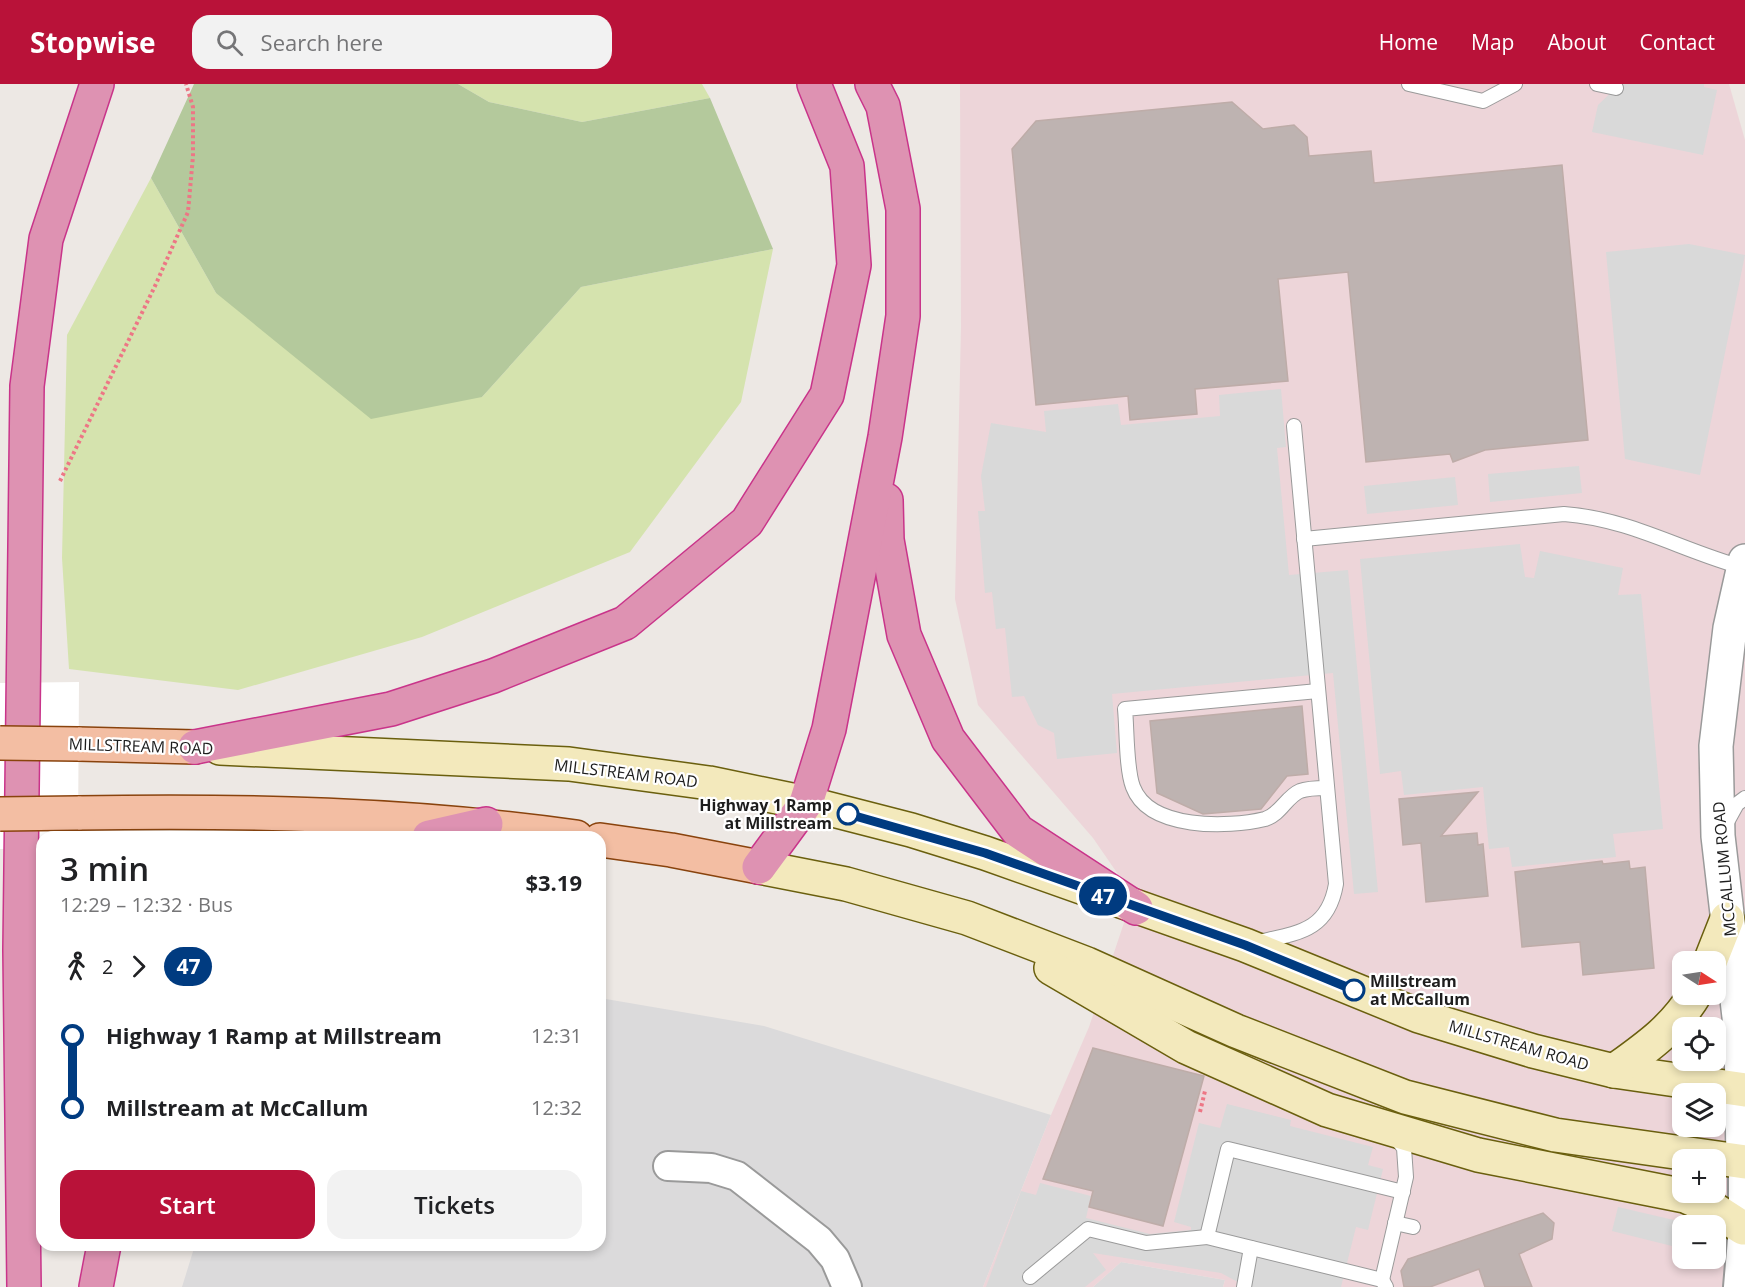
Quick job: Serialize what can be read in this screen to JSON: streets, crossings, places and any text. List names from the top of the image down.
{
  "streets": {
    "main road": ["MILLSTREAM ROAD"],
    "street": ["MCCALLUM ROAD"]
  },
  "crossings": [
    ["MILLSTREAM ROAD", "MCCALLUM ROAD"]
  ],
  "places": ["Highway 1 Ramp at Millstream", "Millstream at McCallum"],
  "lines": ["bus line 47"],
  "north": "right",
  "page": {
    "header": "Stopwise",
    "search": "Search here",
    "nav": [
      "Home",
      "Map",
      "About",
      "Contact"
    ],
    "on_map": "47",
    "heading": ["3 min", "12:29 – 12:32 · Bus", "$3.19"],
    "legs": ["2", "47"],
    "map_buttons": ["+", "−"],
    "list": [
      {
        "name": "Highway 1 Ramp at Millstream",
        "value": "12:31"
      },
      {
        "name": "Millstream at McCallum",
        "value": "12:32"
      }
    ],
    "buttons": ["Start", "Tickets"]
  }
}
